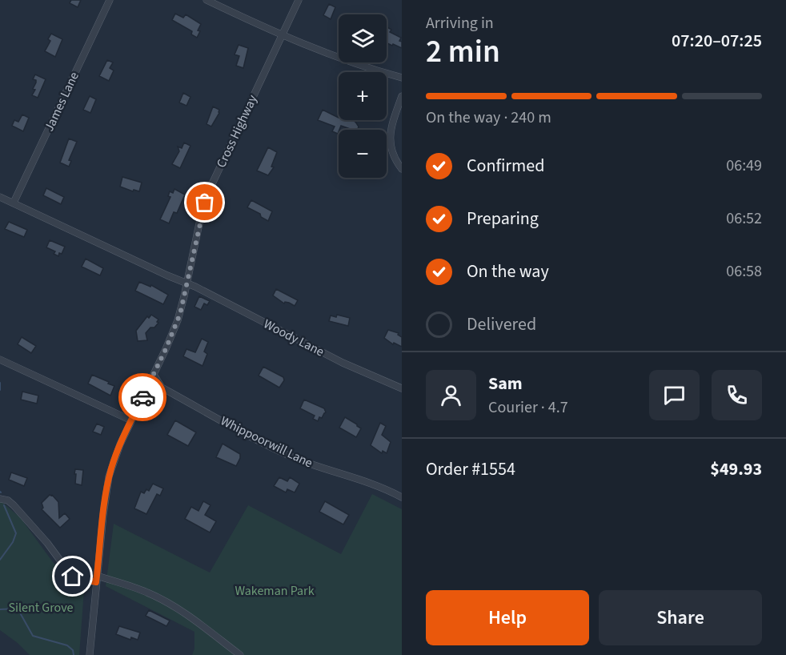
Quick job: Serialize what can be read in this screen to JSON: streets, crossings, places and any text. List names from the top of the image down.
{
  "streets": {
    "street": [
      "James Lane",
      "Cross Highway",
      "Woody Lane",
      "Whippoorwill Lane"
    ]
  },
  "crossings": [
    ["James Lane", "Woody Lane"],
    ["Cross Highway", "Woody Lane"],
    ["Cross Highway", "Whippoorwill Lane"]
  ],
  "parks": ["Wakeman Park", "Silent Grove"],
  "page": {
    "heading": ["2 min", "Arriving in", "07:20–07:25"],
    "panel": [
      "Sam",
      "Courier · 4.7",
      "Order #1554",
      "$49.93"
    ],
    "map_buttons": ["+", "−"],
    "bar": "On the way · 240 m",
    "list": [
      ["Confirmed", "06:49"],
      ["Preparing", "06:52"],
      ["On the way", "06:58"],
      "Delivered"
    ],
    "buttons": ["Help", "Share"]
  }
}
